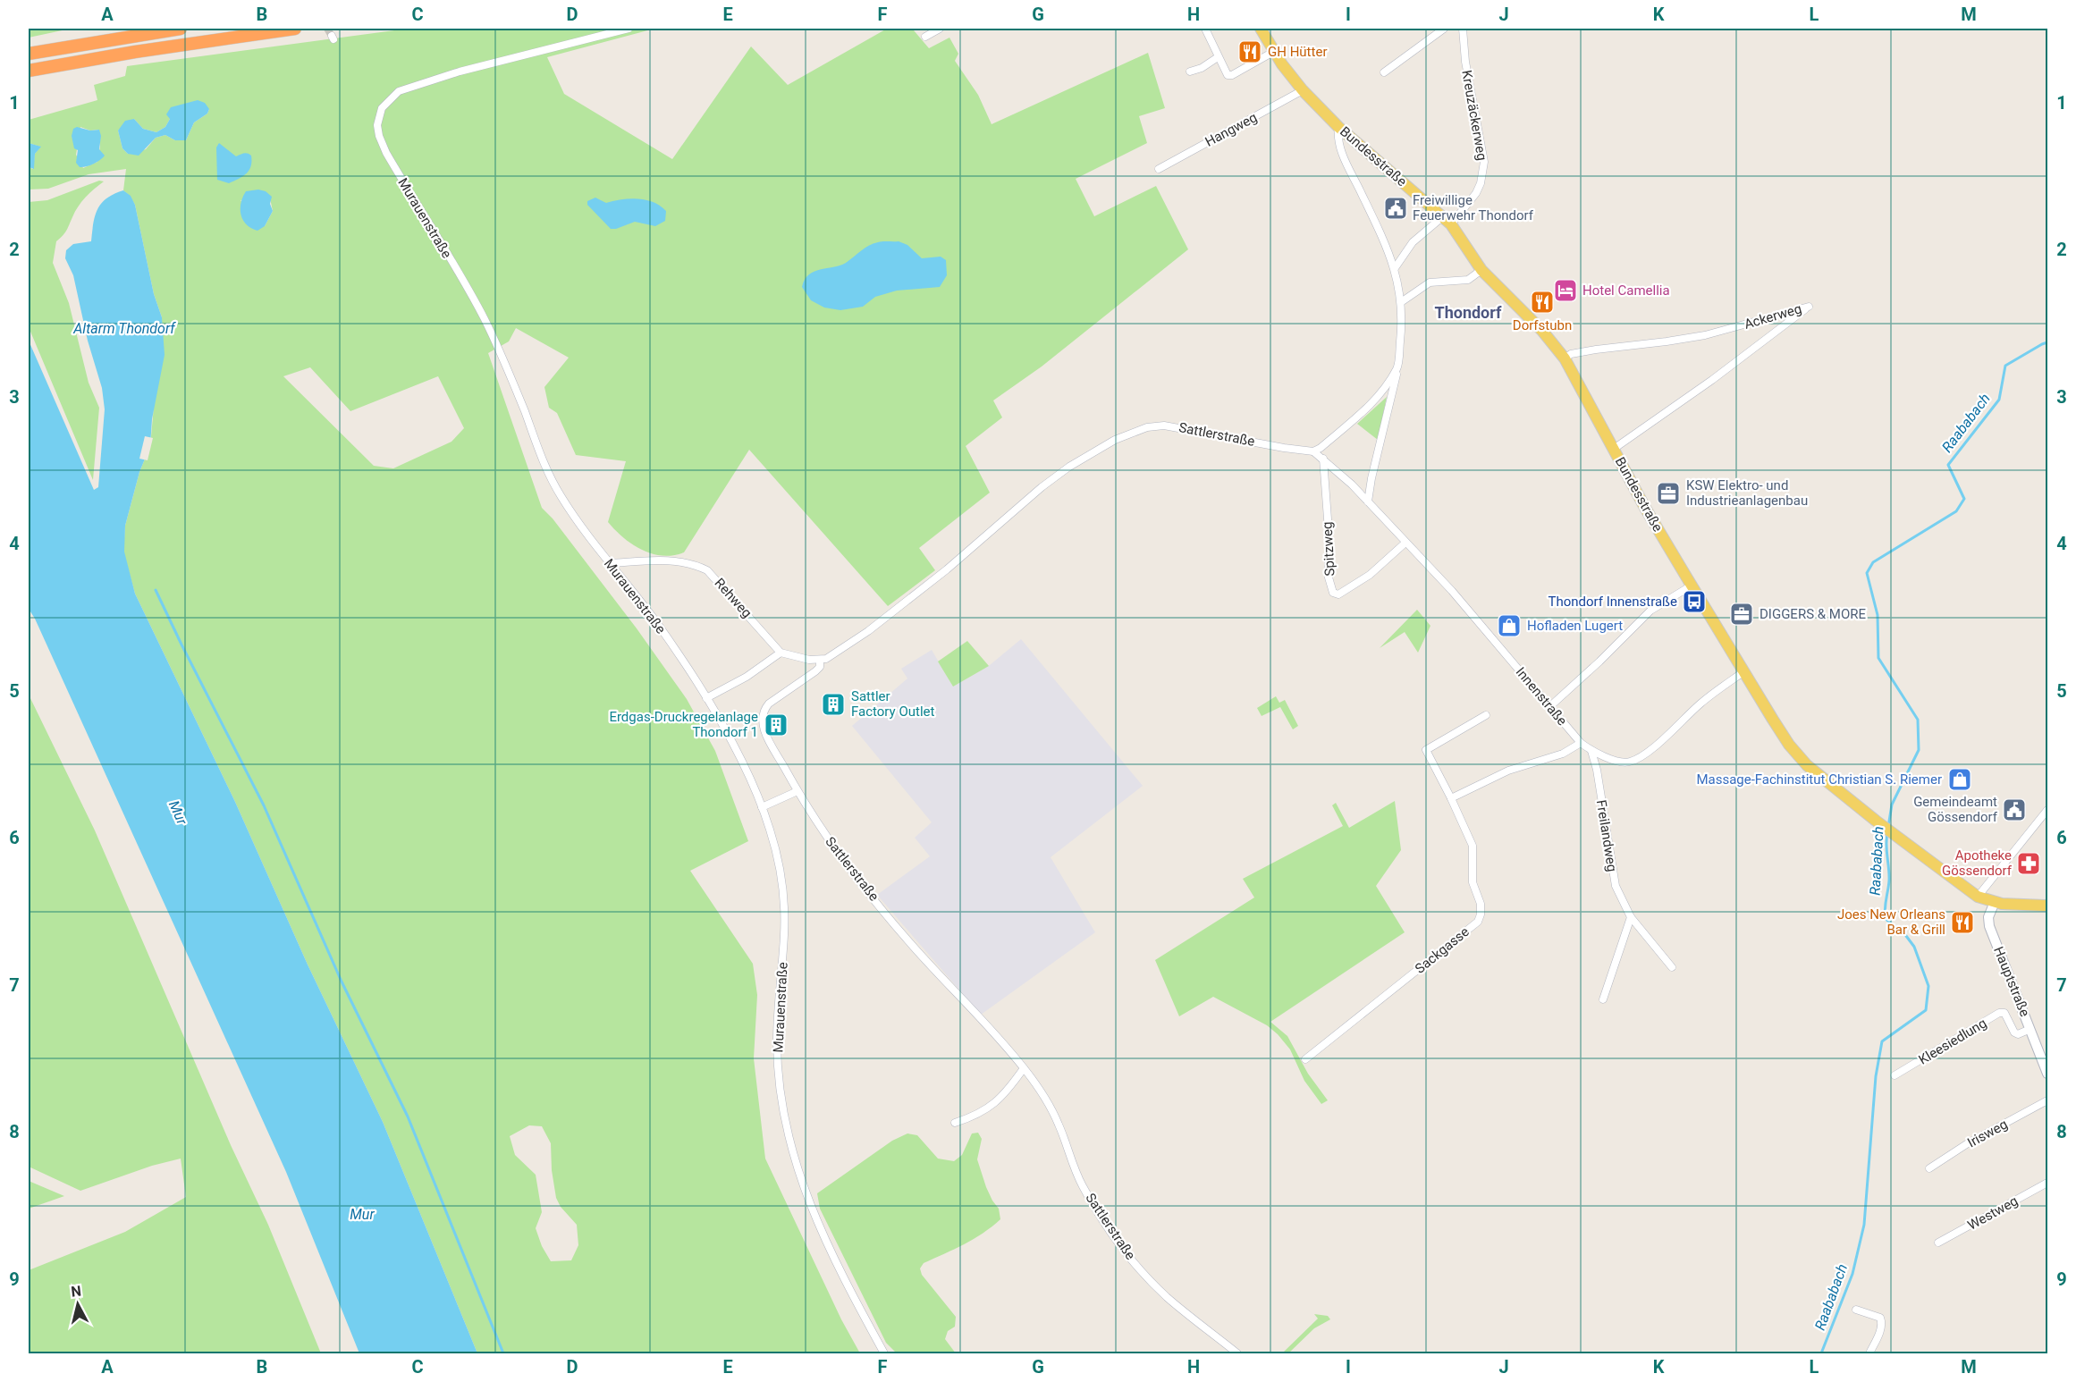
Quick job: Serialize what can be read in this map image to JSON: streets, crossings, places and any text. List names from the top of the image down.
{
  "streets": {
    "main road": ["Bundesstraße", "Hauptstraße"],
    "street": [
      "Kreuzäckerweg",
      "Hangweg",
      "Murauenstraße",
      "Ackerweg",
      "Sattlerstraße",
      "Spitzweg",
      "Rehweg",
      "Innenstraße",
      "Freilandweg",
      "Sackgasse",
      "Kleesiedlung",
      "Irisweg",
      "Westweg"
    ]
  },
  "crossings": [
    ["Kreuzäckerweg", "Bundesstraße"],
    ["Hangweg", "Bundesstraße"],
    ["Bundesstraße", "Ackerweg"],
    ["Bundesstraße", "Innenstraße"],
    ["Bundesstraße", "Hauptstraße"],
    ["Murauenstraße", "Rehweg"],
    ["Spitzweg", "Innenstraße"],
    ["Innenstraße", "Freilandweg"],
    ["Hauptstraße", "Kleesiedlung"]
  ],
  "districts": ["Thondorf"],
  "water": ["Altarm Thondorf", "Raababach", "Mur"],
  "places": {
    "restaurant": ["GH Hütter", "Dorfstubn", "Joes New Orleans Bar & Grill"],
    "public building": ["Freiwillige Feuerwehr Thondorf", "Gemeindeamt Gössendorf"],
    "hotel": ["Hotel Camellia"],
    "office": ["KSW Elektro- und Industrieanlagenbau", "DIGGERS & MORE"],
    "bus stop": ["Thondorf Innenstraße"],
    "shop": ["Hofladen Lugert", "Massage-Fachinstitut Christian S. Riemer"],
    "building": ["Sattler Factory Outlet", "Erdgas-Druckregelanlage Thondorf 1"],
    "pharmacy": ["Apotheke Gössendorf"]
  },
  "north": "top",
  "grid": {
    "columns": [
      "A",
      "B",
      "C",
      "D",
      "E",
      "F",
      "G",
      "H",
      "I",
      "J",
      "K",
      "L",
      "M"
    ],
    "rows": [
      "1",
      "2",
      "3",
      "4",
      "5",
      "6",
      "7",
      "8",
      "9"
    ]
  }
}
